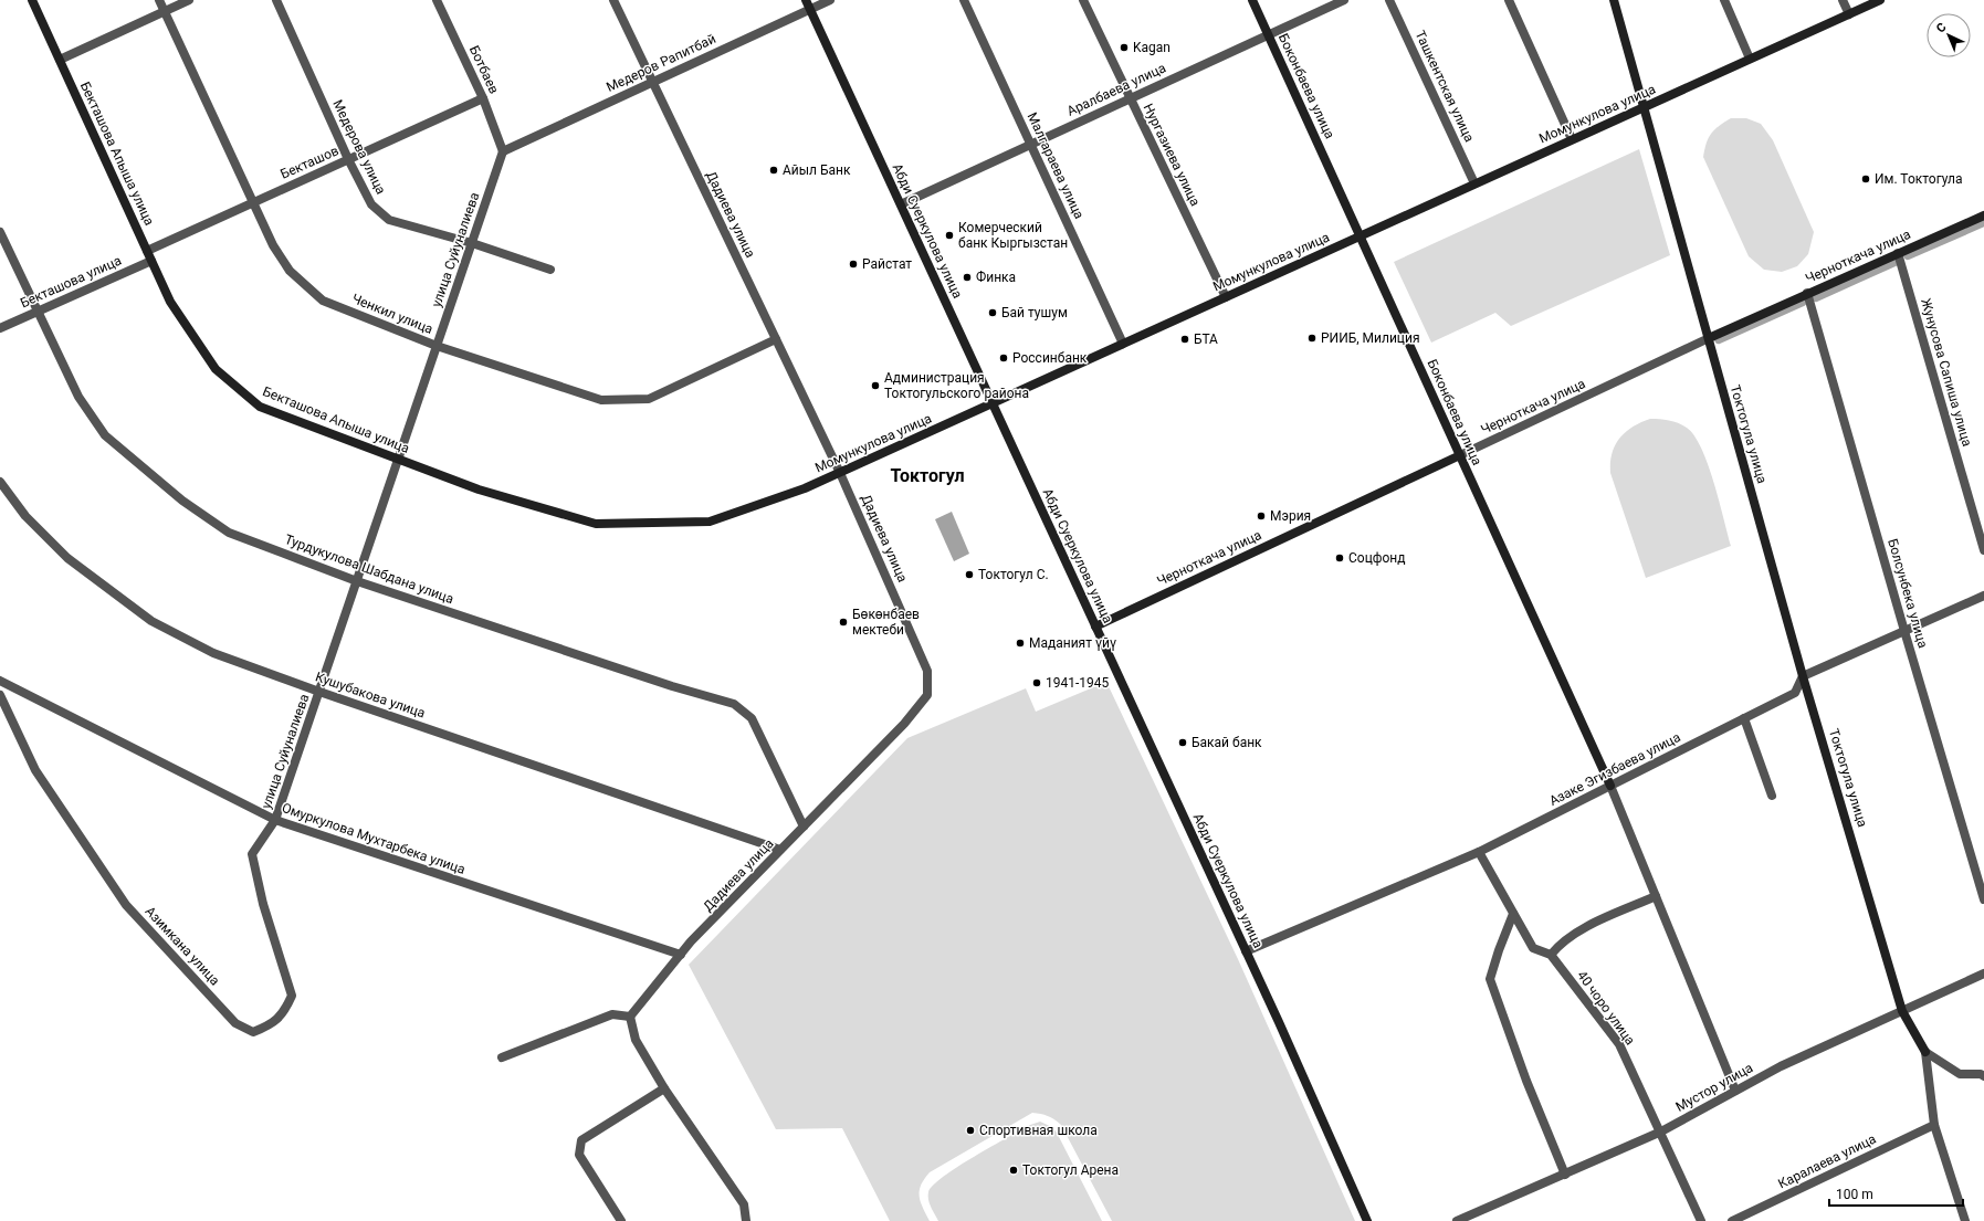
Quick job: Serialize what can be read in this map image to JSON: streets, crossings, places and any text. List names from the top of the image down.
{
  "streets": {
    "street": [
      "Медеров Рапитбай",
      "Ботбаев",
      "Боконбаева улица",
      "Ташкентская улица",
      "Аралбаева улица",
      "Момункулова улица",
      "Медерова улица",
      "Бекташова Апыша улица",
      "Нургазиева улица",
      "Бекташов",
      "Малгараева улица",
      "Дадиева улица",
      "Абди Суеркулова улица",
      "улица Суйуналиева",
      "Черноткача улица",
      "Бекташова улица",
      "Ченкил улица",
      "Жунусова Сапиша улица",
      "Токтогула улица",
      "Турдукулова Шабдана улица",
      "Болсунбека улица",
      "Кушубакова улица",
      "Азаке Эгизбаева улица",
      "Омуркулова Мухтарбека улица",
      "Азимкана улица",
      "40 чоро улица",
      "Мустор улица",
      "Каралаева улица"
    ]
  },
  "crossings": [
    ["Медеров Рапитбай", "Ботбаев"],
    ["Медеров Рапитбай", "Дадиева улица"],
    ["Медеров Рапитбай", "Абди Суеркулова улица"],
    ["Медеров Рапитбай", "улица Суйуналиева"],
    ["Ботбаев", "Бекташов"],
    ["Ботбаев", "улица Суйуналиева"],
    ["Боконбаева улица", "Аралбаева улица"],
    ["Боконбаева улица", "Момункулова улица"],
    ["Боконбаева улица", "Черноткача улица"],
    ["Боконбаева улица", "Азаке Эгизбаева улица"],
    ["Ташкентская улица", "Момункулова улица"],
    ["Аралбаева улица", "Нургазиева улица"],
    ["Аралбаева улица", "Малгараева улица"],
    ["Аралбаева улица", "Абди Суеркулова улица"],
    ["Момункулова улица", "Бекташова Апыша улица"],
    ["Момункулова улица", "Нургазиева улица"],
    ["Момункулова улица", "Малгараева улица"],
    ["Момункулова улица", "Дадиева улица"],
    ["Момункулова улица", "Абди Суеркулова улица"],
    ["Момункулова улица", "Токтогула улица"],
    ["Медерова улица", "Бекташов"],
    ["Медерова улица", "улица Суйуналиева"],
    ["Бекташова Апыша улица", "Бекташов"],
    ["Бекташова Апыша улица", "улица Суйуналиева"],
    ["Бекташова Апыша улица", "Бекташова улица"],
    ["Бекташов", "Ченкил улица"],
    ["Дадиева улица", "Ченкил улица"],
    ["Дадиева улица", "Турдукулова Шабдана улица"],
    ["Дадиева улица", "Кушубакова улица"],
    ["Дадиева улица", "Омуркулова Мухтарбека улица"],
    ["Абди Суеркулова улица", "Черноткача улица"],
    ["Абди Суеркулова улица", "Азаке Эгизбаева улица"],
    ["улица Суйуналиева", "Ченкил улица"],
    ["улица Суйуналиева", "Турдукулова Шабдана улица"],
    ["улица Суйуналиева", "Кушубакова улица"],
    ["улица Суйуналиева", "Омуркулова Мухтарбека улица"],
    ["улица Суйуналиева", "Азимкана улица"],
    ["Черноткача улица", "Жунусова Сапиша улица"],
    ["Черноткача улица", "Токтогула улица"],
    ["Черноткача улица", "Болсунбека улица"],
    ["Бекташова улица", "Турдукулова Шабдана улица"],
    ["Токтогула улица", "Азаке Эгизбаева улица"],
    ["Токтогула улица", "Мустор улица"],
    ["Токтогула улица", "Каралаева улица"],
    ["Азаке Эгизбаева улица", "40 чоро улица"],
    ["40 чоро улица", "Мустор улица"]
  ],
  "districts": ["Токтогул"],
  "places": [
    "Kagan",
    "Айыл Банк",
    "Им. Токтогула",
    "Комерческий банк Кыргызстан",
    "Райстат",
    "Финка",
    "Бай тушум",
    "РИИБ, Милиция",
    "БТА",
    "Россинбанк",
    "Администрация Токтогульского района",
    "Мэрия",
    "Соцфонд",
    "Токтогул С.",
    "Бөкөнбаев мектеби",
    "Маданият үйү",
    "1941-1945",
    "Бакай банк",
    "Спортивная школа",
    "Токтогул Арена"
  ],
  "scale_bar": "100 m",
  "north": "top left"
}
